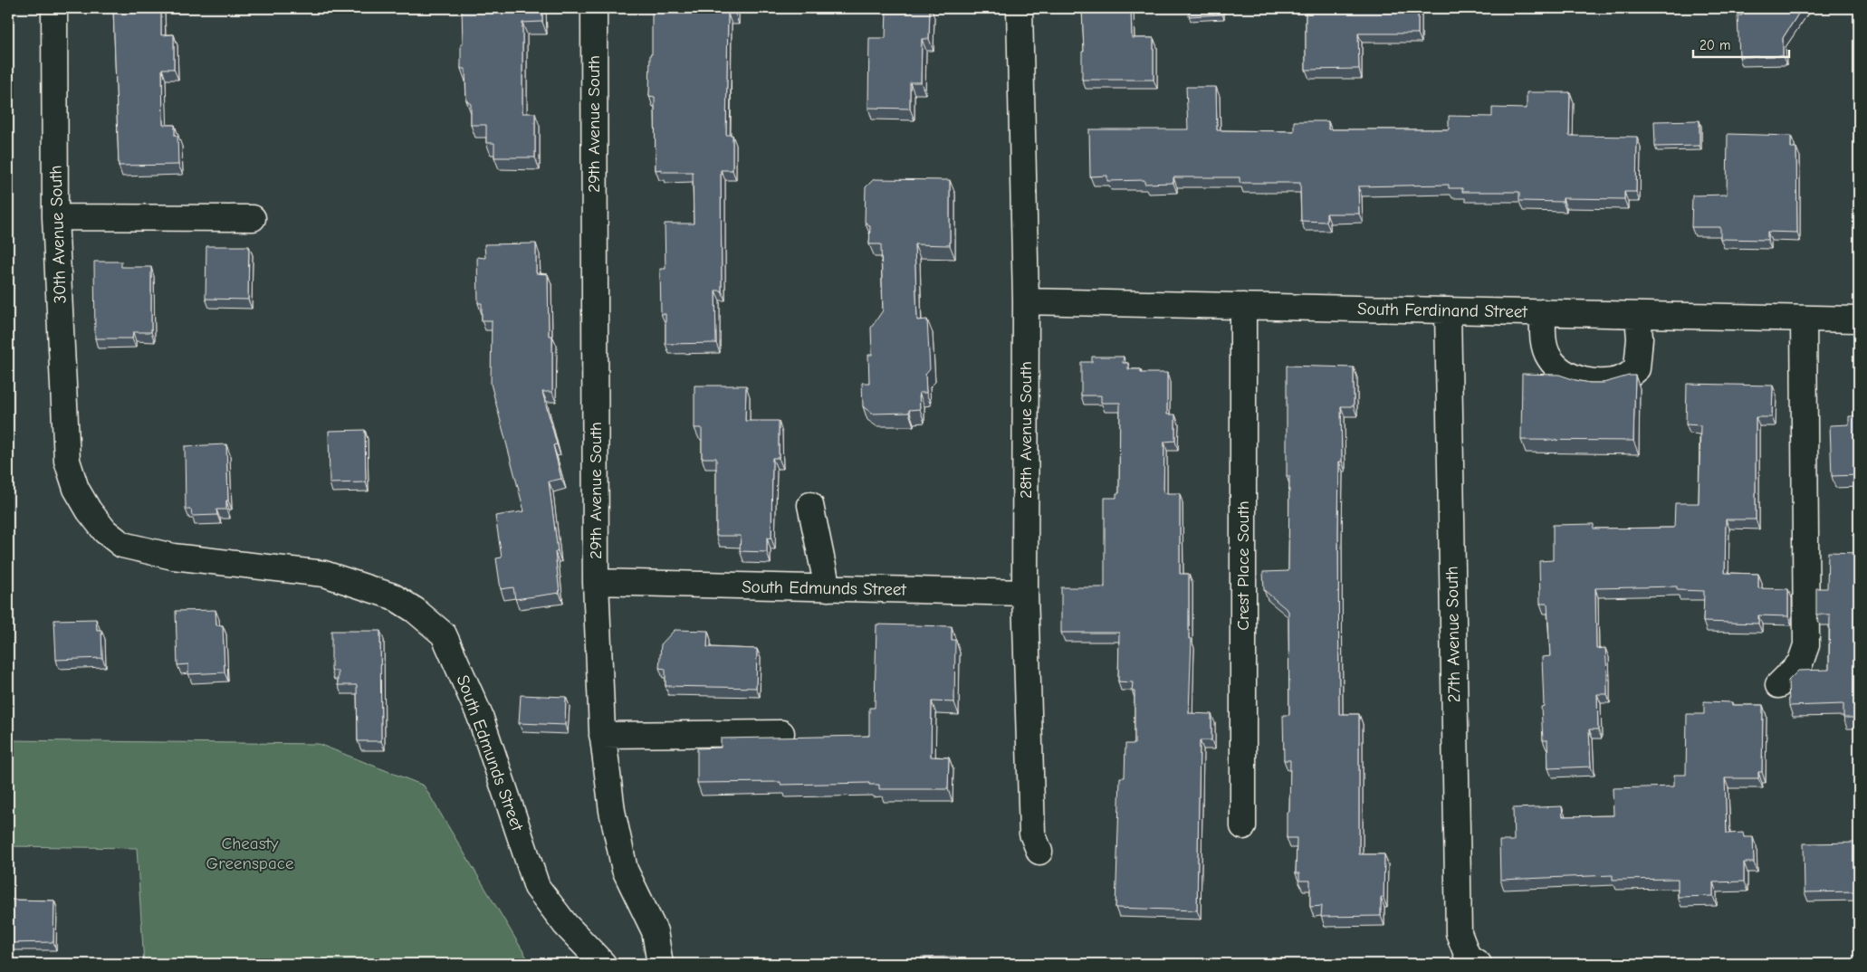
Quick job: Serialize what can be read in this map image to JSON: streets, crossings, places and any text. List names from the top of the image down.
{
  "streets": {
    "street": [
      "29th Avenue South",
      "30th Avenue South",
      "South Ferdinand Street",
      "28th Avenue South",
      "Crest Place South",
      "South Edmunds Street",
      "27th Avenue South"
    ]
  },
  "crossings": [
    ["29th Avenue South", "South Edmunds Street"],
    ["30th Avenue South", "South Edmunds Street"],
    ["South Ferdinand Street", "28th Avenue South"],
    ["South Ferdinand Street", "Crest Place South"],
    ["South Ferdinand Street", "27th Avenue South"],
    ["28th Avenue South", "South Edmunds Street"]
  ],
  "parks": ["Cheasty Greenspace"],
  "scale_bar": "20 m"
}
